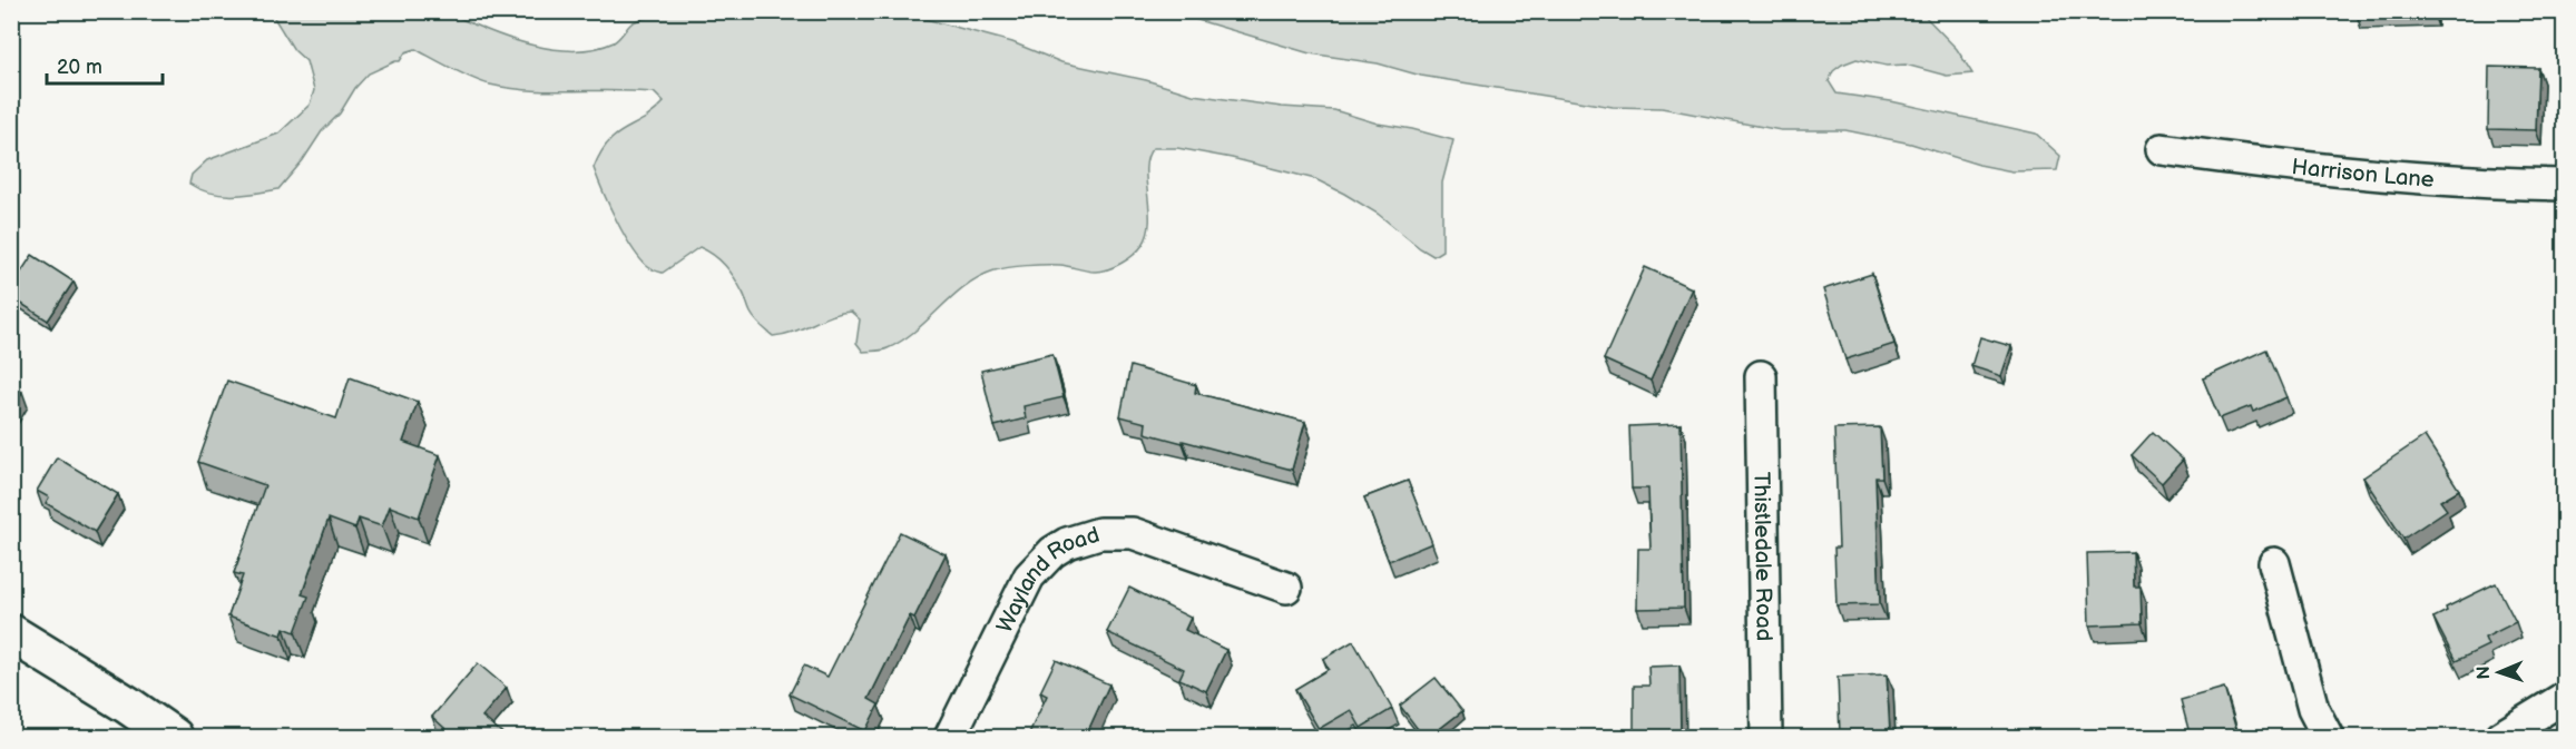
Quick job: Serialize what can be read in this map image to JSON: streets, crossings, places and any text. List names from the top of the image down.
{
  "streets": {
    "street": ["Harrison Lane", "Thistledale Road", "Wayland Road"]
  },
  "scale_bar": "20 m",
  "north": "left"
}
